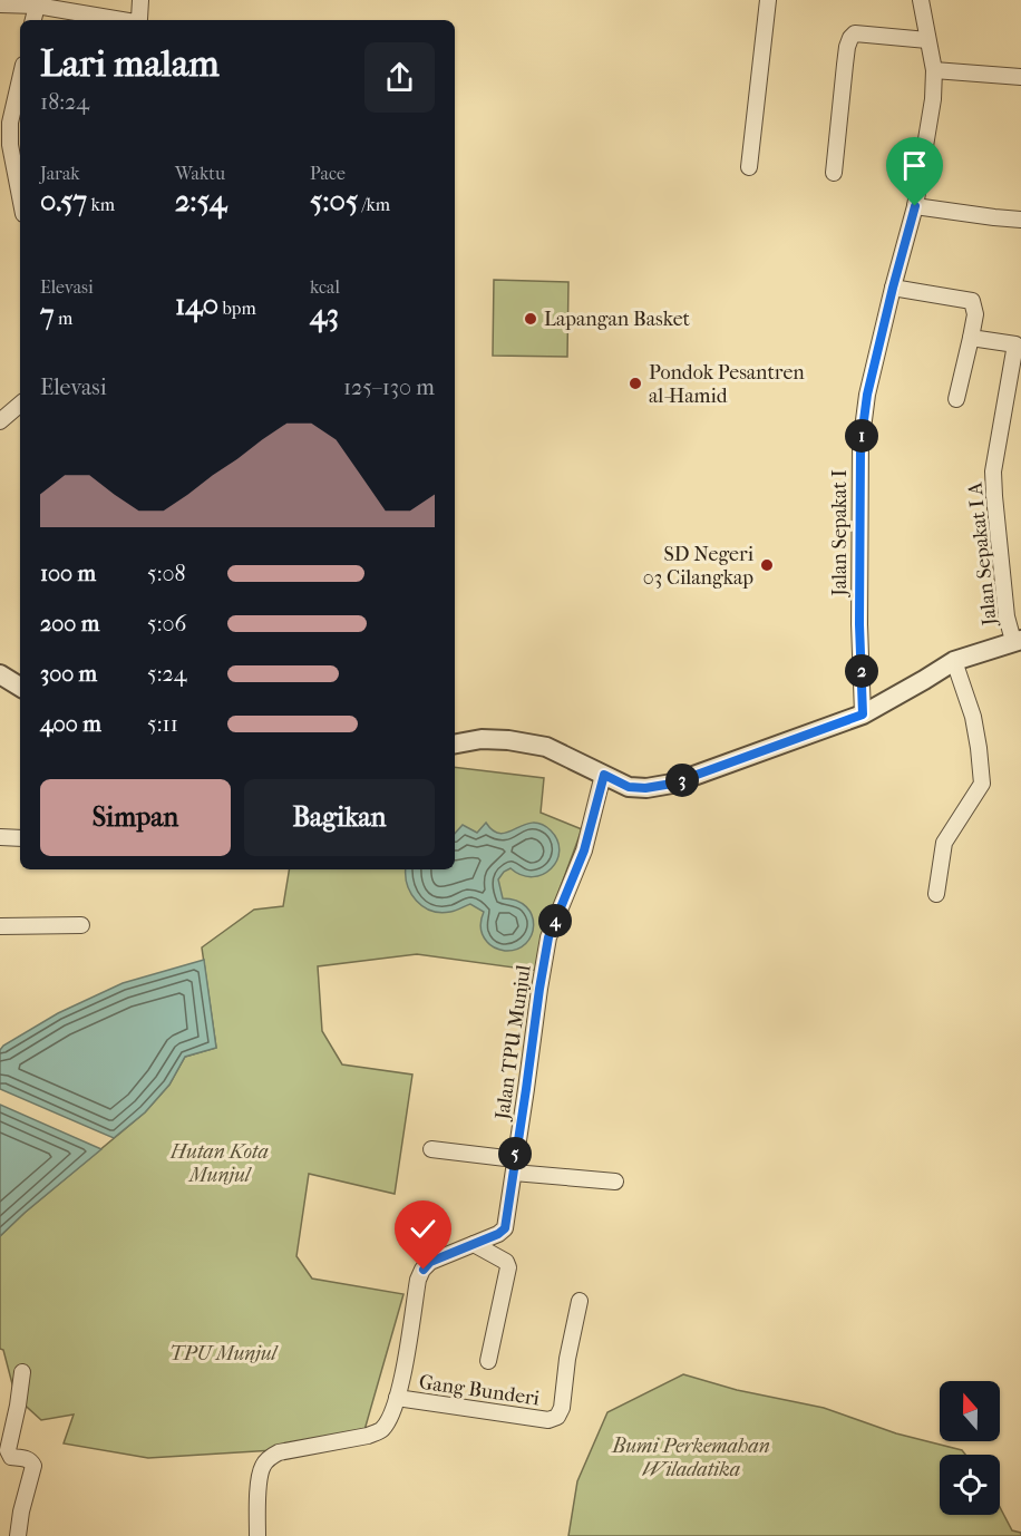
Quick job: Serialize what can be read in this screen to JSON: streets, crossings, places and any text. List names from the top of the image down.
{
  "streets": {
    "street": [
      "Jalan Sepakat I",
      "Jalan Sepakat I A",
      "Jalan TPU Munjul",
      "Gang Bunderi"
    ]
  },
  "crossings": [
    ["Jalan TPU Munjul", "Gang Bunderi"]
  ],
  "parks": ["Hutan Kota Munjul", "TPU Munjul", "Bumi Perkemahan Wiladatika"],
  "places": ["Lapangan Basket", "Pondok Pesantren al-Hamid", "SD Negeri 03 Cilangkap"],
  "north": "top",
  "page": {
    "heading": ["Lari malam", "18:24"],
    "stats": [
      ["Jarak", "0.57 km"],
      ["Waktu", "2:54"],
      ["Pace", "5:05 /km"],
      ["Elevasi", "7 m"],
      ["140 bpm"],
      ["kcal", "43"]
    ],
    "chart": ["Elevasi", "125–130 m"],
    "pins": [
      "1",
      "2",
      "3",
      "4",
      "5"
    ],
    "list": [
      {
        "name": "100 m",
        "note": "5:08"
      },
      {
        "name": "200 m",
        "note": "5:06"
      },
      {
        "name": "300 m",
        "note": "5:24"
      },
      {
        "name": "400 m",
        "note": "5:11"
      }
    ],
    "buttons": ["Simpan", "Bagikan"]
  }
}
